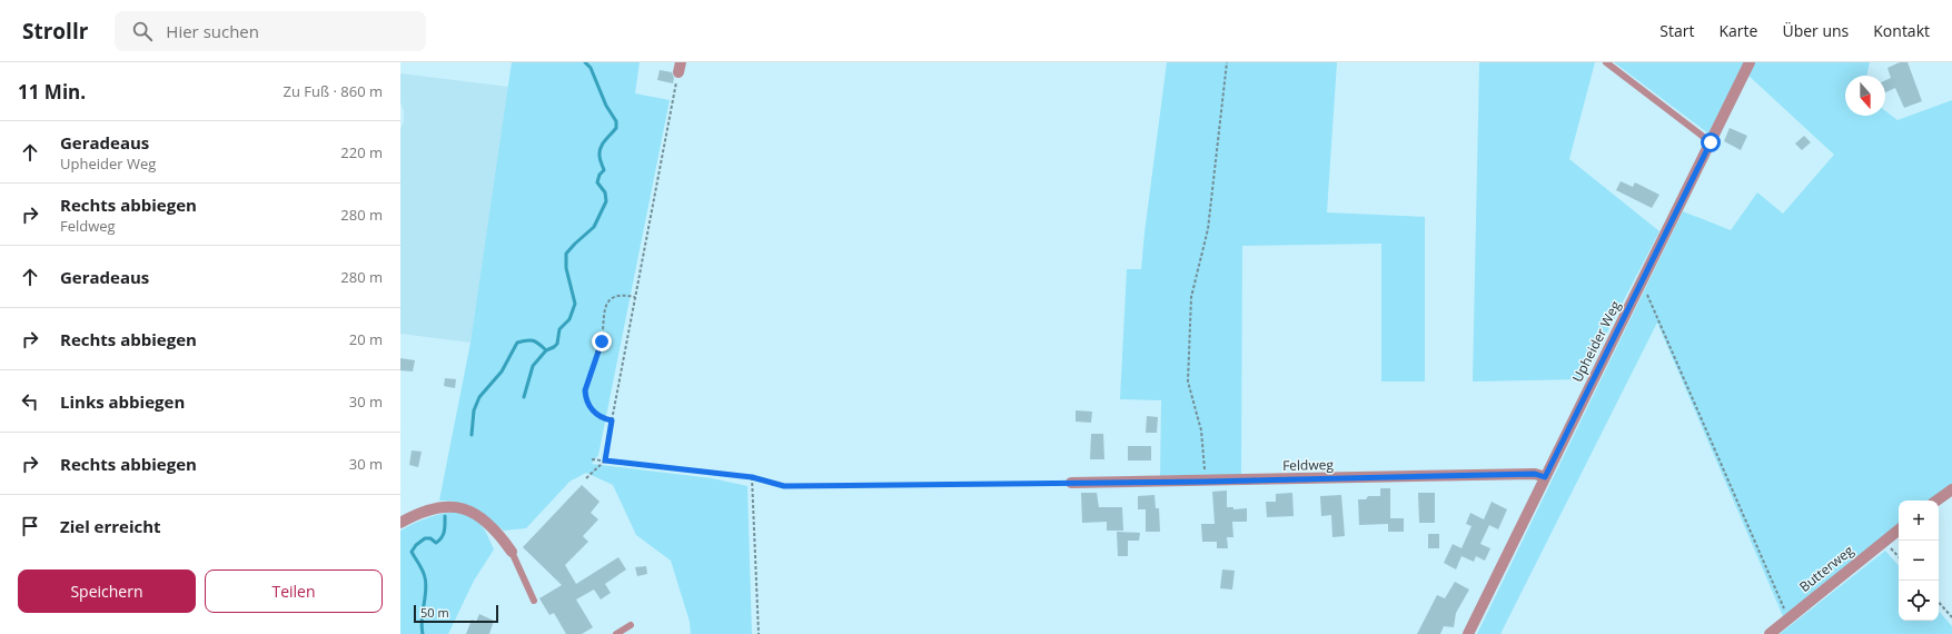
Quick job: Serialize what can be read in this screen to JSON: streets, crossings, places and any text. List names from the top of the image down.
{
  "streets": {
    "street": ["Upheider Weg", "Feldweg", "Butterweg"]
  },
  "crossings": [
    ["Upheider Weg", "Feldweg"]
  ],
  "scale_bar": "50 m",
  "north": "bottom",
  "page": {
    "header": "Strollr",
    "search": "Hier suchen",
    "nav": [
      "Start",
      "Karte",
      "Über uns",
      "Kontakt"
    ],
    "heading": ["11 Min.", "Zu Fuß · 860 m"],
    "list": [
      ["Geradeaus", "Upheider Weg", "220 m"],
      ["Rechts abbiegen", "Feldweg", "280 m"],
      ["Geradeaus", "280 m"],
      ["Rechts abbiegen", "20 m"],
      ["Links abbiegen", "30 m"],
      ["Rechts abbiegen", "30 m"],
      "Ziel erreicht"
    ],
    "map_buttons": ["+", "−"],
    "buttons": ["Speichern", "Teilen"],
    "scale": "50 m"
  }
}
